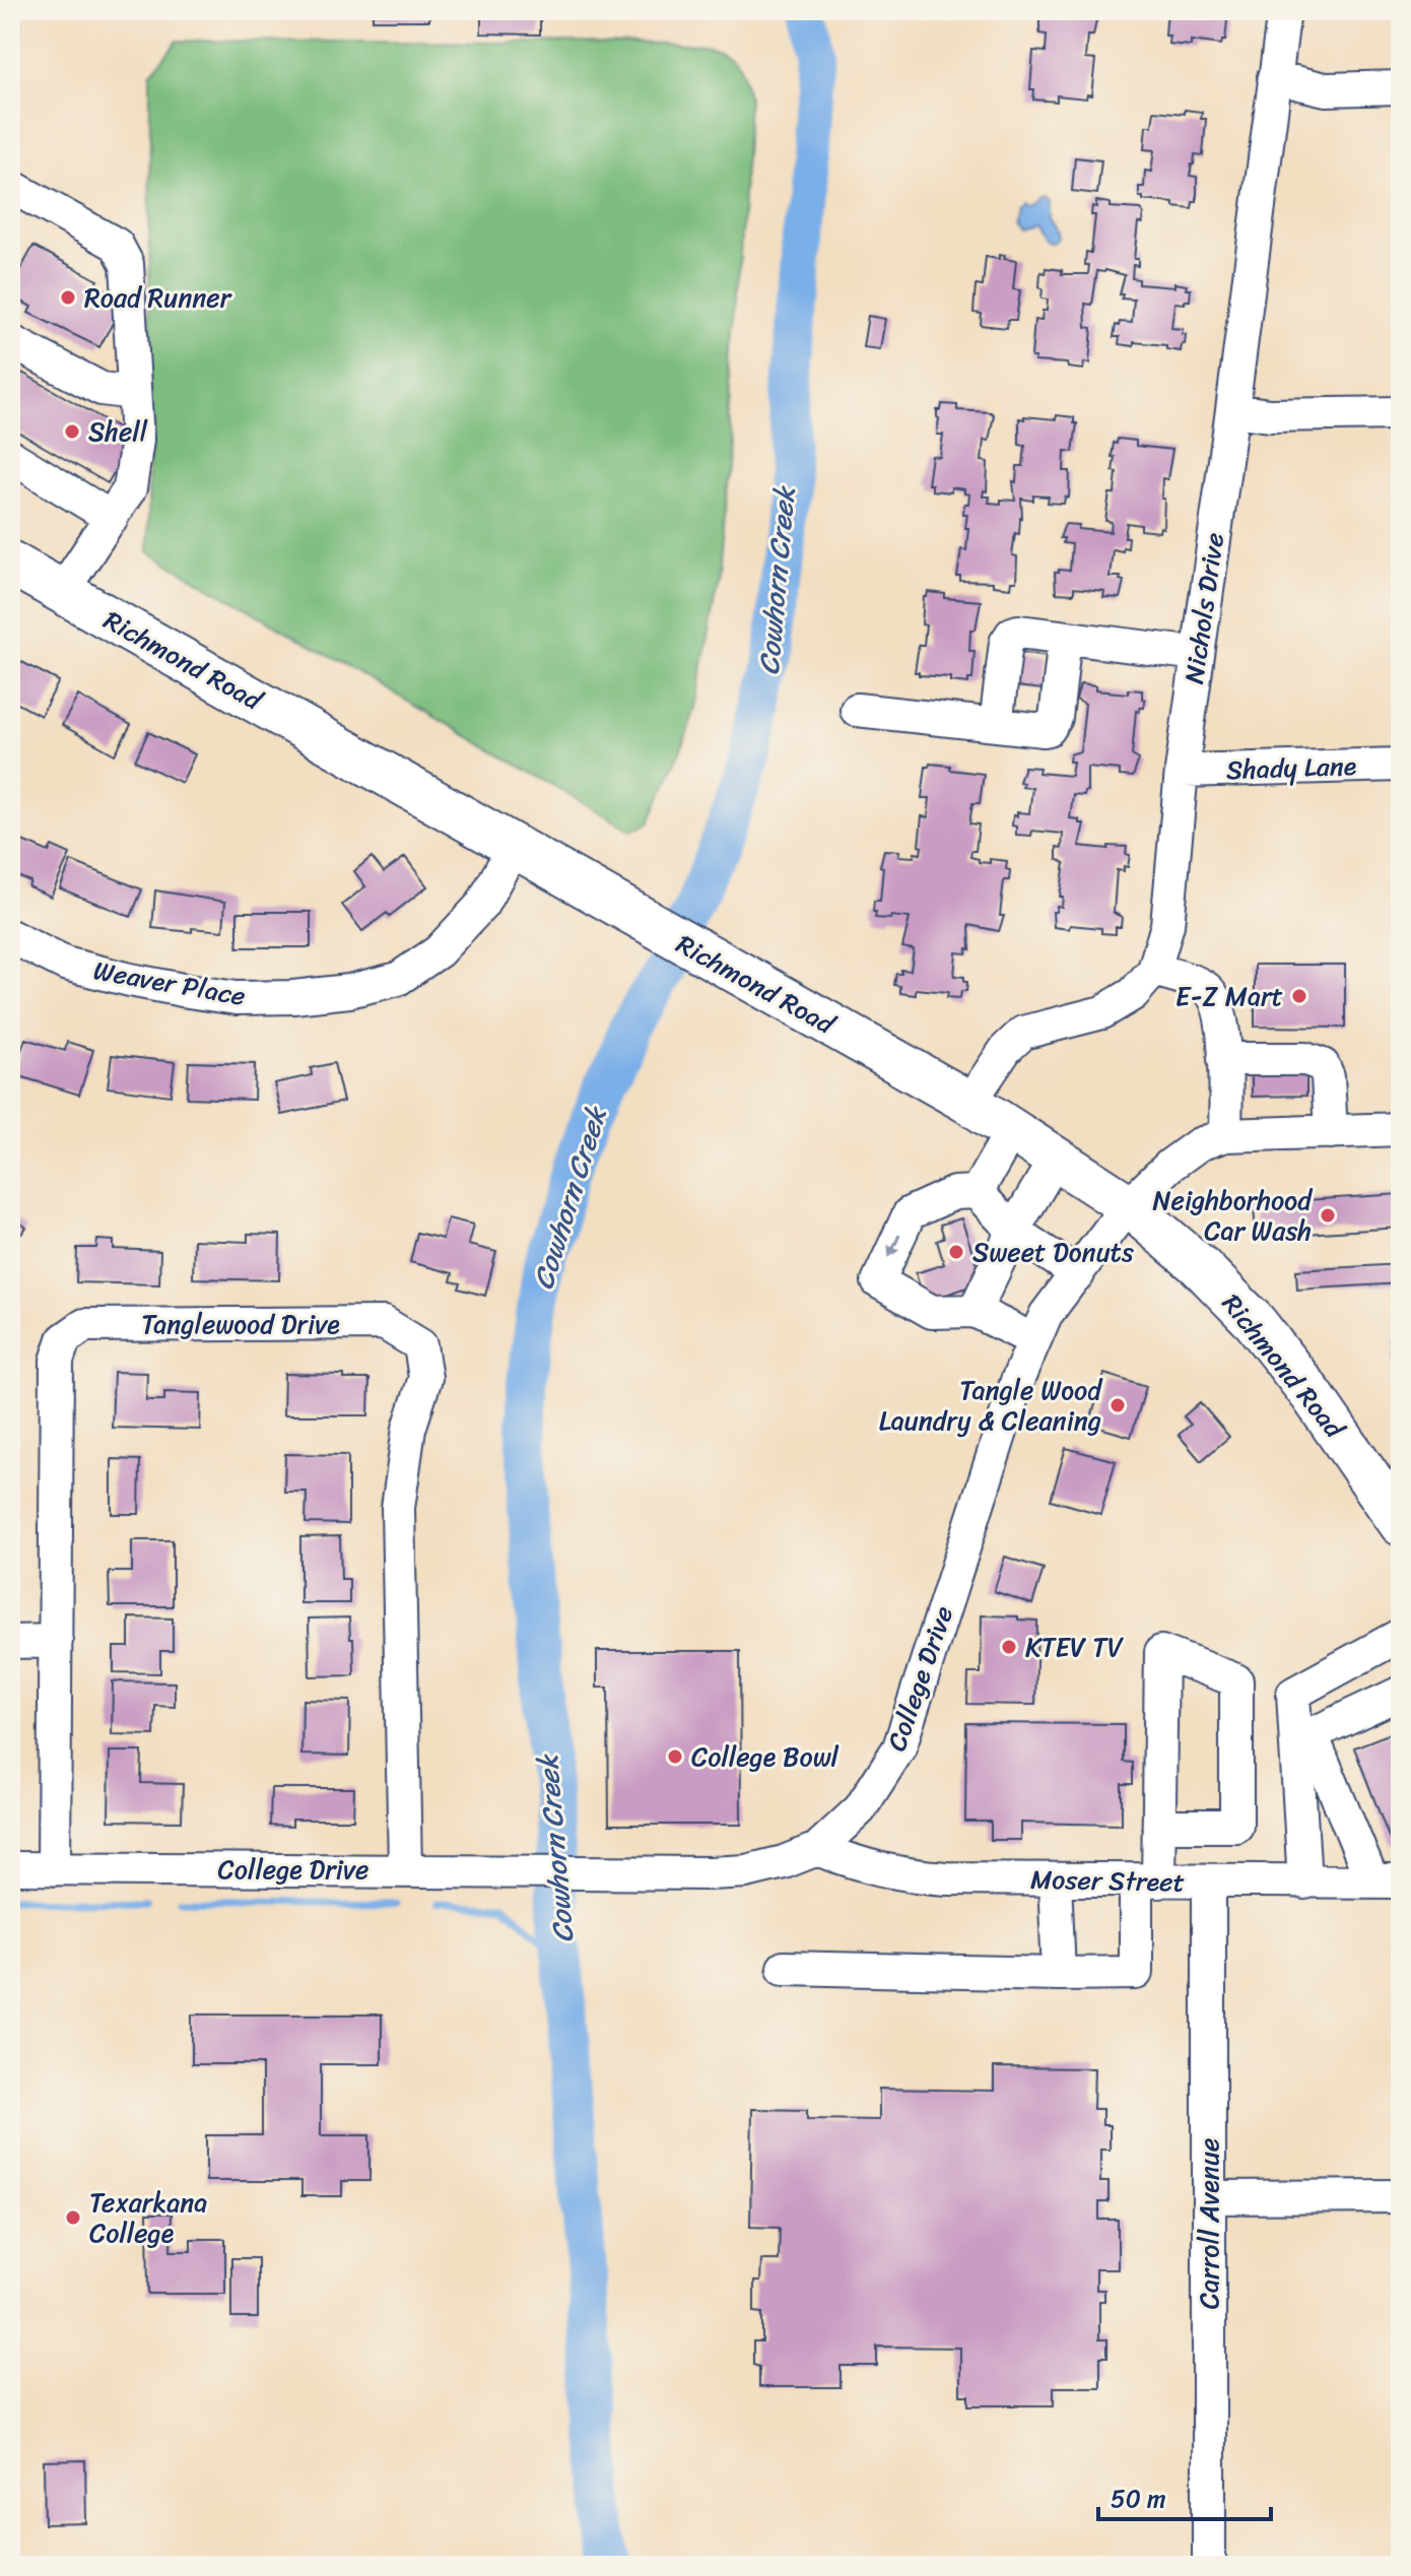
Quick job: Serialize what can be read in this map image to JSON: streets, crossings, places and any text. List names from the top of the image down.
{
  "streets": {
    "main road": ["Richmond Road"],
    "street": [
      "Nichols Drive",
      "Shady Lane",
      "Weaver Place",
      "Tanglewood Drive",
      "College Drive",
      "Moser Street",
      "Carroll Avenue"
    ]
  },
  "crossings": [
    ["Nichols Drive", "Richmond Road"],
    ["Nichols Drive", "Shady Lane"],
    ["Richmond Road", "Weaver Place"],
    ["Richmond Road", "College Drive"],
    ["Tanglewood Drive", "College Drive"],
    ["College Drive", "Moser Street"],
    ["Moser Street", "Carroll Avenue"]
  ],
  "water": ["Cowhorn Creek"],
  "places": [
    "Road Runner",
    "Shell",
    "E-Z Mart",
    "Neighborhood Car Wash",
    "Sweet Donuts",
    "Tangle Wood Laundry & Cleaning",
    "KTEV TV",
    "College Bowl",
    "Texarkana College"
  ],
  "scale_bar": "50 m"
}
